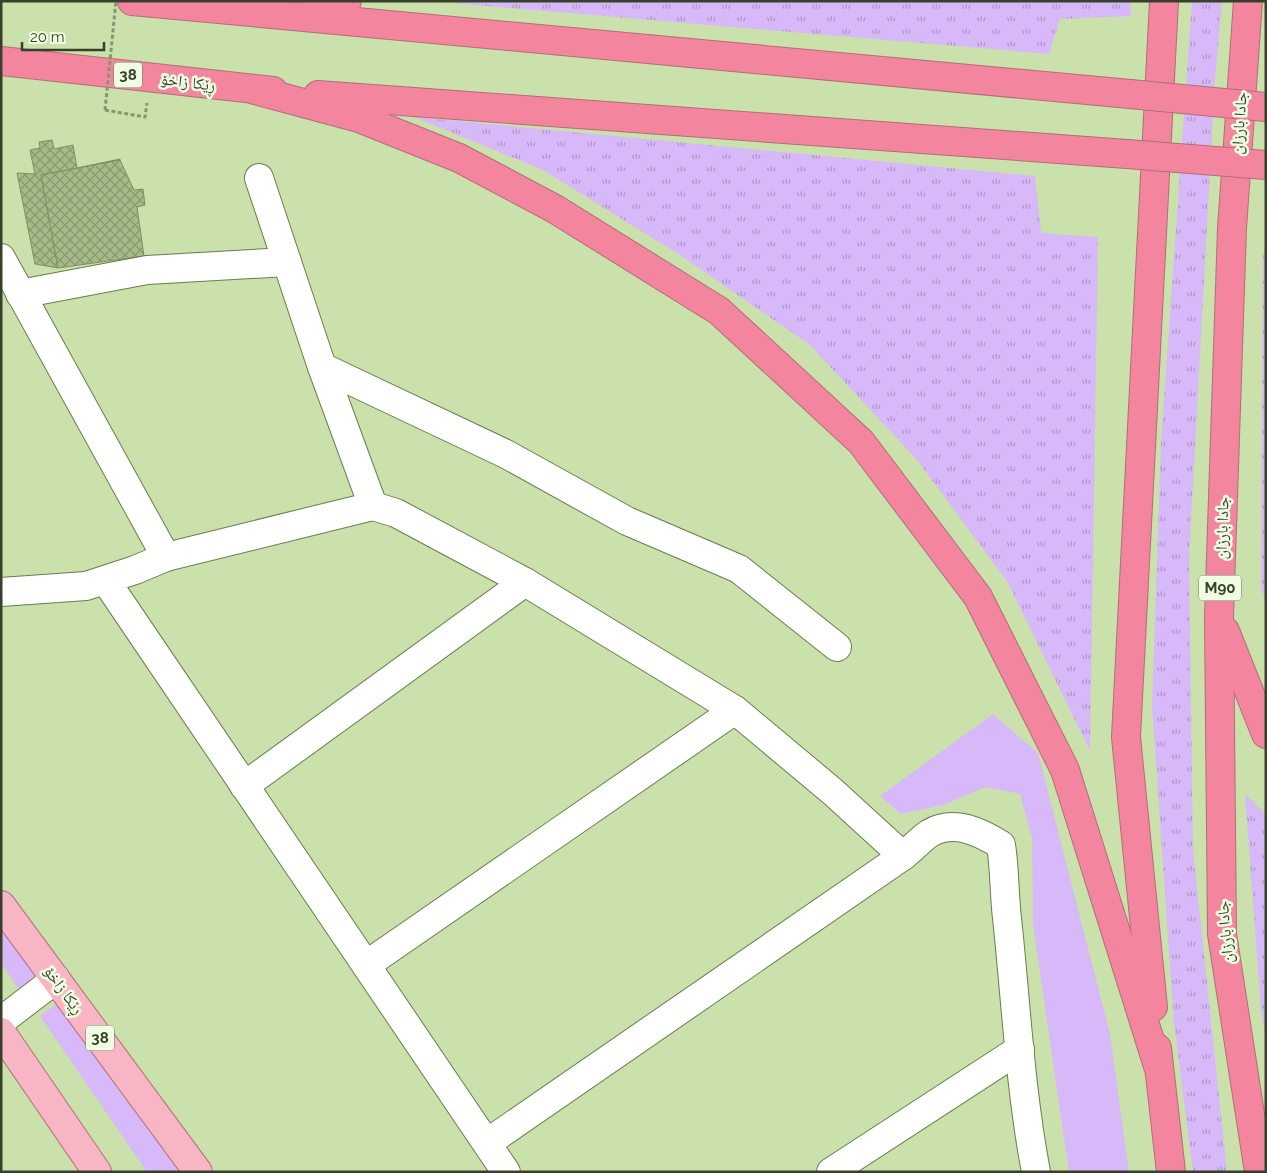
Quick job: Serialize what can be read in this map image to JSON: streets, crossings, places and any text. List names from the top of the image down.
{
  "streets": {
    "highway": [
      "38",
      "ڕێکا زاخۆ",
      "جادا بارزان",
      "M90"
    ]
  },
  "scale_bar": "20 m"
}
